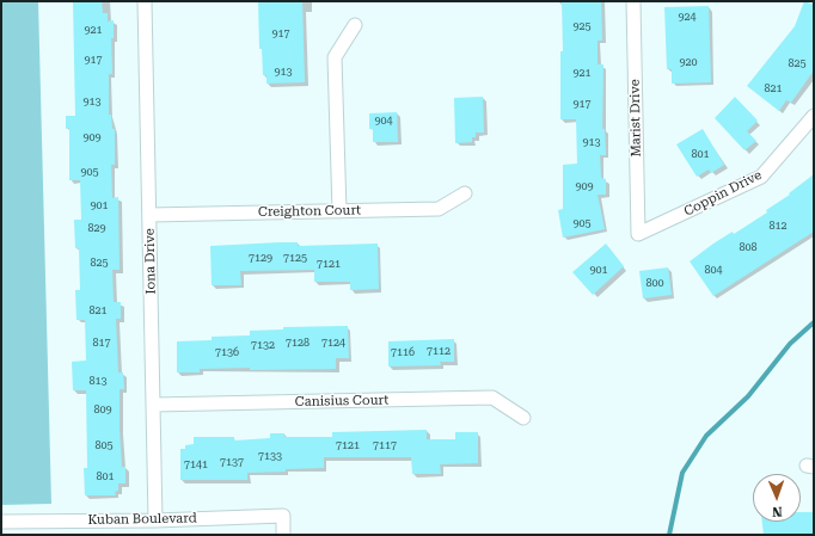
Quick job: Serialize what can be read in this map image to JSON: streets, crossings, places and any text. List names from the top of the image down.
{
  "streets": {
    "street": [
      "Marist Drive",
      "Coppin Drive",
      "Creighton Court",
      "Iona Drive",
      "Canisius Court",
      "Kuban Boulevard"
    ]
  },
  "crossings": [
    ["Marist Drive", "Coppin Drive"],
    ["Creighton Court", "Iona Drive"],
    ["Iona Drive", "Canisius Court"],
    ["Iona Drive", "Kuban Boulevard"]
  ],
  "house_numbers": [
    "924",
    "925",
    "921",
    "917",
    "917",
    "920",
    "825",
    "913",
    "921",
    "821",
    "913",
    "917",
    "904",
    "909",
    "913",
    "801",
    "905",
    "909",
    "901",
    "905",
    "812",
    "829",
    "808",
    "7129",
    "7125",
    "825",
    "7121",
    "901",
    "804",
    "800",
    "821",
    "817",
    "7128",
    "7124",
    "7132",
    "7112",
    "7136",
    "7116",
    "813",
    "809",
    "805",
    "7121",
    "7117",
    "7133",
    "7137",
    "7141",
    "801"
  ],
  "north": "bottom"
}
